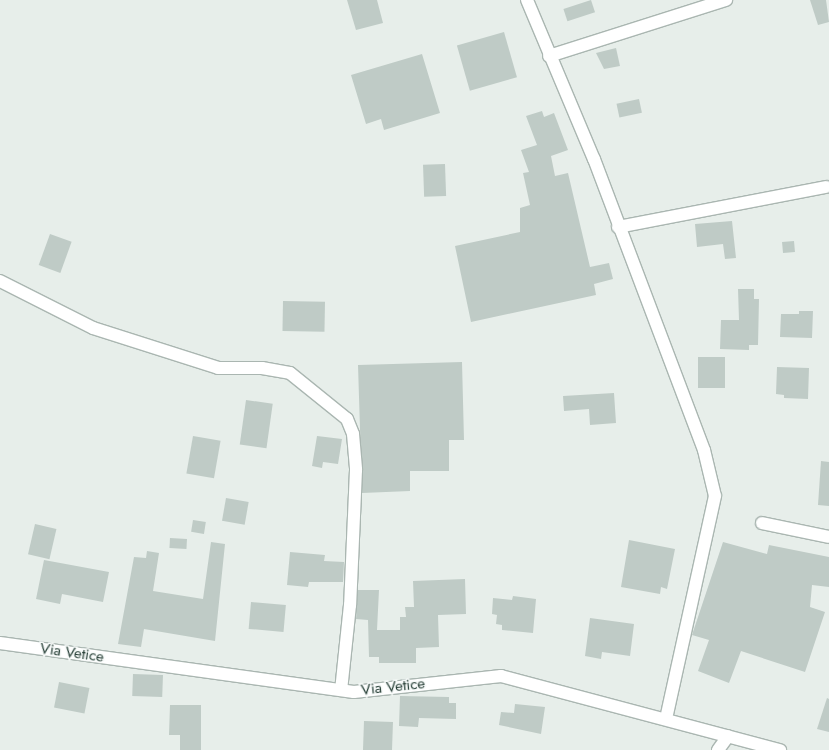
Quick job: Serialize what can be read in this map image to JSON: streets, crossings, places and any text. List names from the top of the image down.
{
  "streets": {
    "street": ["Via Vetice"]
  }
}
